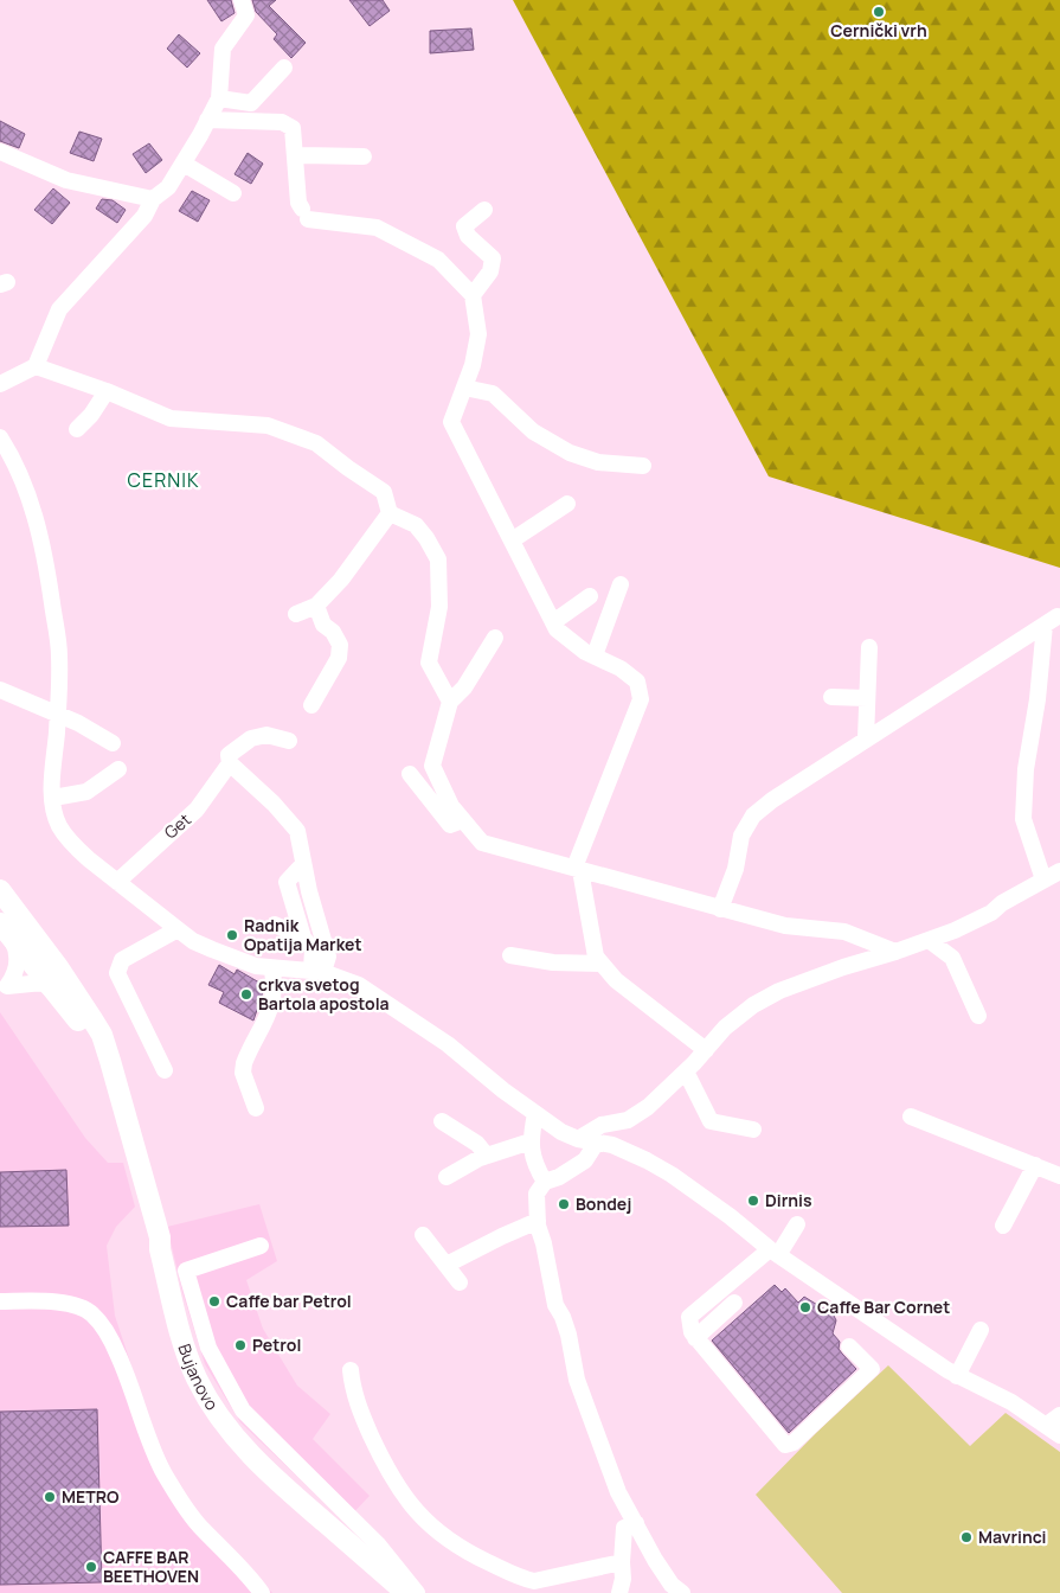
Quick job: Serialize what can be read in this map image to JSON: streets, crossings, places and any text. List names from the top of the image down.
{
  "streets": {
    "main road": ["Bujanovo"],
    "street": ["Get"]
  },
  "districts": ["CERNIK"],
  "places": [
    "Cernički vrh",
    "Radnik Opatija Market",
    "crkva svetog Bartola apostola",
    "Dirnis",
    "Bondej",
    "Caffe bar Petrol",
    "Caffe Bar Cornet",
    "Petrol",
    "METRO",
    "Mavrinci",
    "CAFFE BAR BEETHOVEN"
  ]
}
